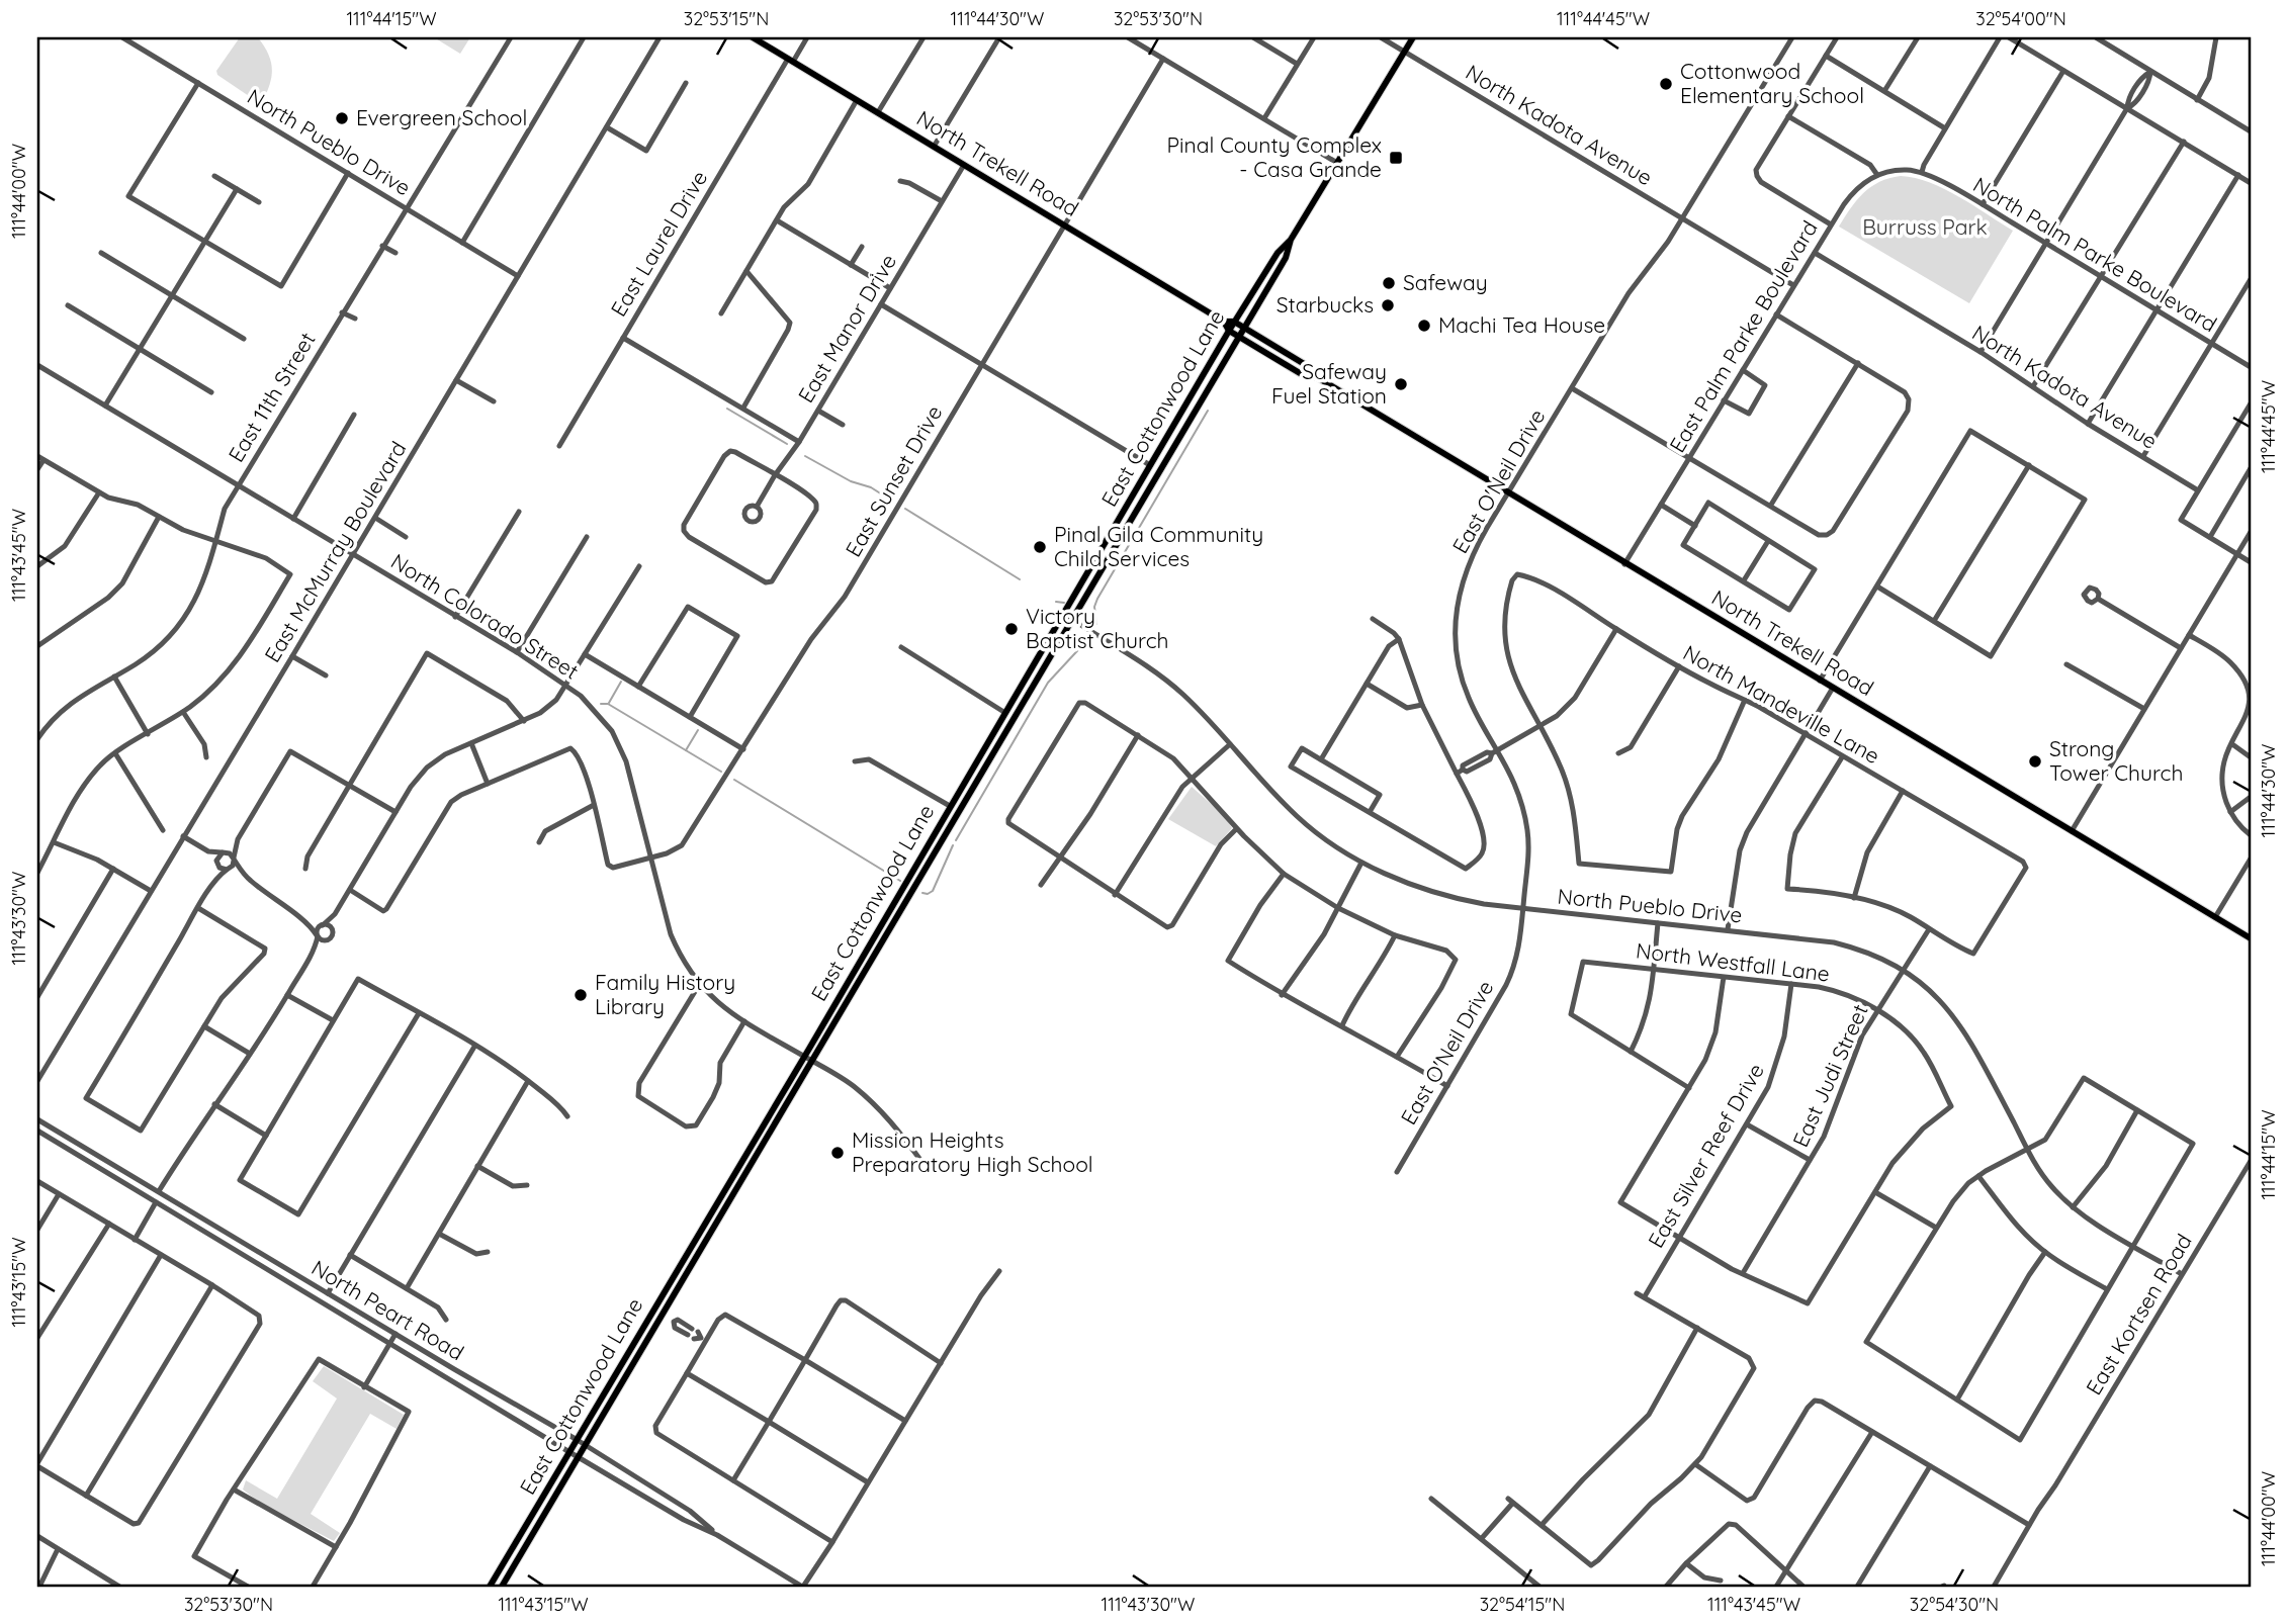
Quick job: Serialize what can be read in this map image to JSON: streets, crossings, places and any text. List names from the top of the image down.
{
  "streets": {
    "main road": ["North Trekell Road", "East Cottonwood Lane"],
    "street": [
      "North Kadota Avenue",
      "North Pueblo Drive",
      "East Laurel Drive",
      "North Palm Parke Boulevard",
      "East Manor Drive",
      "East Palm Parke Boulevard",
      "East 11th Street",
      "East Sunset Drive",
      "East O'Neil Drive",
      "East McMurray Boulevard",
      "North Colorado Street",
      "North Mandeville Lane",
      "North Westfall Lane",
      "East Judi Street",
      "East Silver Reef Drive",
      "North Peart Road",
      "East Kortsen Road"
    ]
  },
  "crossings": [
    ["North Kadota Avenue", "East Palm Parke Boulevard"],
    ["North Kadota Avenue", "East Cottonwood Lane"],
    ["North Kadota Avenue", "East O'Neil Drive"],
    ["North Pueblo Drive", "East 11th Street"],
    ["North Pueblo Drive", "East Cottonwood Lane"],
    ["North Pueblo Drive", "East O'Neil Drive"],
    ["North Pueblo Drive", "East McMurray Boulevard"],
    ["North Pueblo Drive", "East Judi Street"],
    ["North Pueblo Drive", "East Kortsen Road"],
    ["North Trekell Road", "East Laurel Drive"],
    ["North Trekell Road", "East Manor Drive"],
    ["North Trekell Road", "East Palm Parke Boulevard"],
    ["North Trekell Road", "East Cottonwood Lane"],
    ["North Trekell Road", "East Sunset Drive"],
    ["North Trekell Road", "East O'Neil Drive"],
    ["East 11th Street", "North Colorado Street"],
    ["East Cottonwood Lane", "North Colorado Street"],
    ["East Cottonwood Lane", "North Peart Road"],
    ["East Sunset Drive", "North Colorado Street"],
    ["East McMurray Boulevard", "North Colorado Street"],
    ["North Mandeville Lane", "East Judi Street"],
    ["North Westfall Lane", "East Judi Street"],
    ["North Westfall Lane", "East Silver Reef Drive"]
  ],
  "parks": ["Burruss Park"],
  "places": {
    "other": [
      "Cottonwood Elementary School",
      "Evergreen School",
      "Safeway",
      "Starbucks",
      "Machi Tea House",
      "Safeway Fuel Station",
      "Pinal Gila Community Child Services",
      "Victory Baptist Church",
      "Strong Tower Church",
      "Family History Library",
      "Mission Heights Preparatory High School"
    ],
    "transit": ["Pinal County Complex - Casa Grande"]
  },
  "coordinates": [
    "111°44'15\"W",
    "32°53'15\"N",
    "111°44'30\"W",
    "32°53'30\"N",
    "111°44'45\"W",
    "32°54'00\"N",
    "111°44'00\"W",
    "111°43'45\"W",
    "111°43'30\"W",
    "111°43'15\"W",
    "32°54'15\"N",
    "32°54'30\"N"
  ]
}
